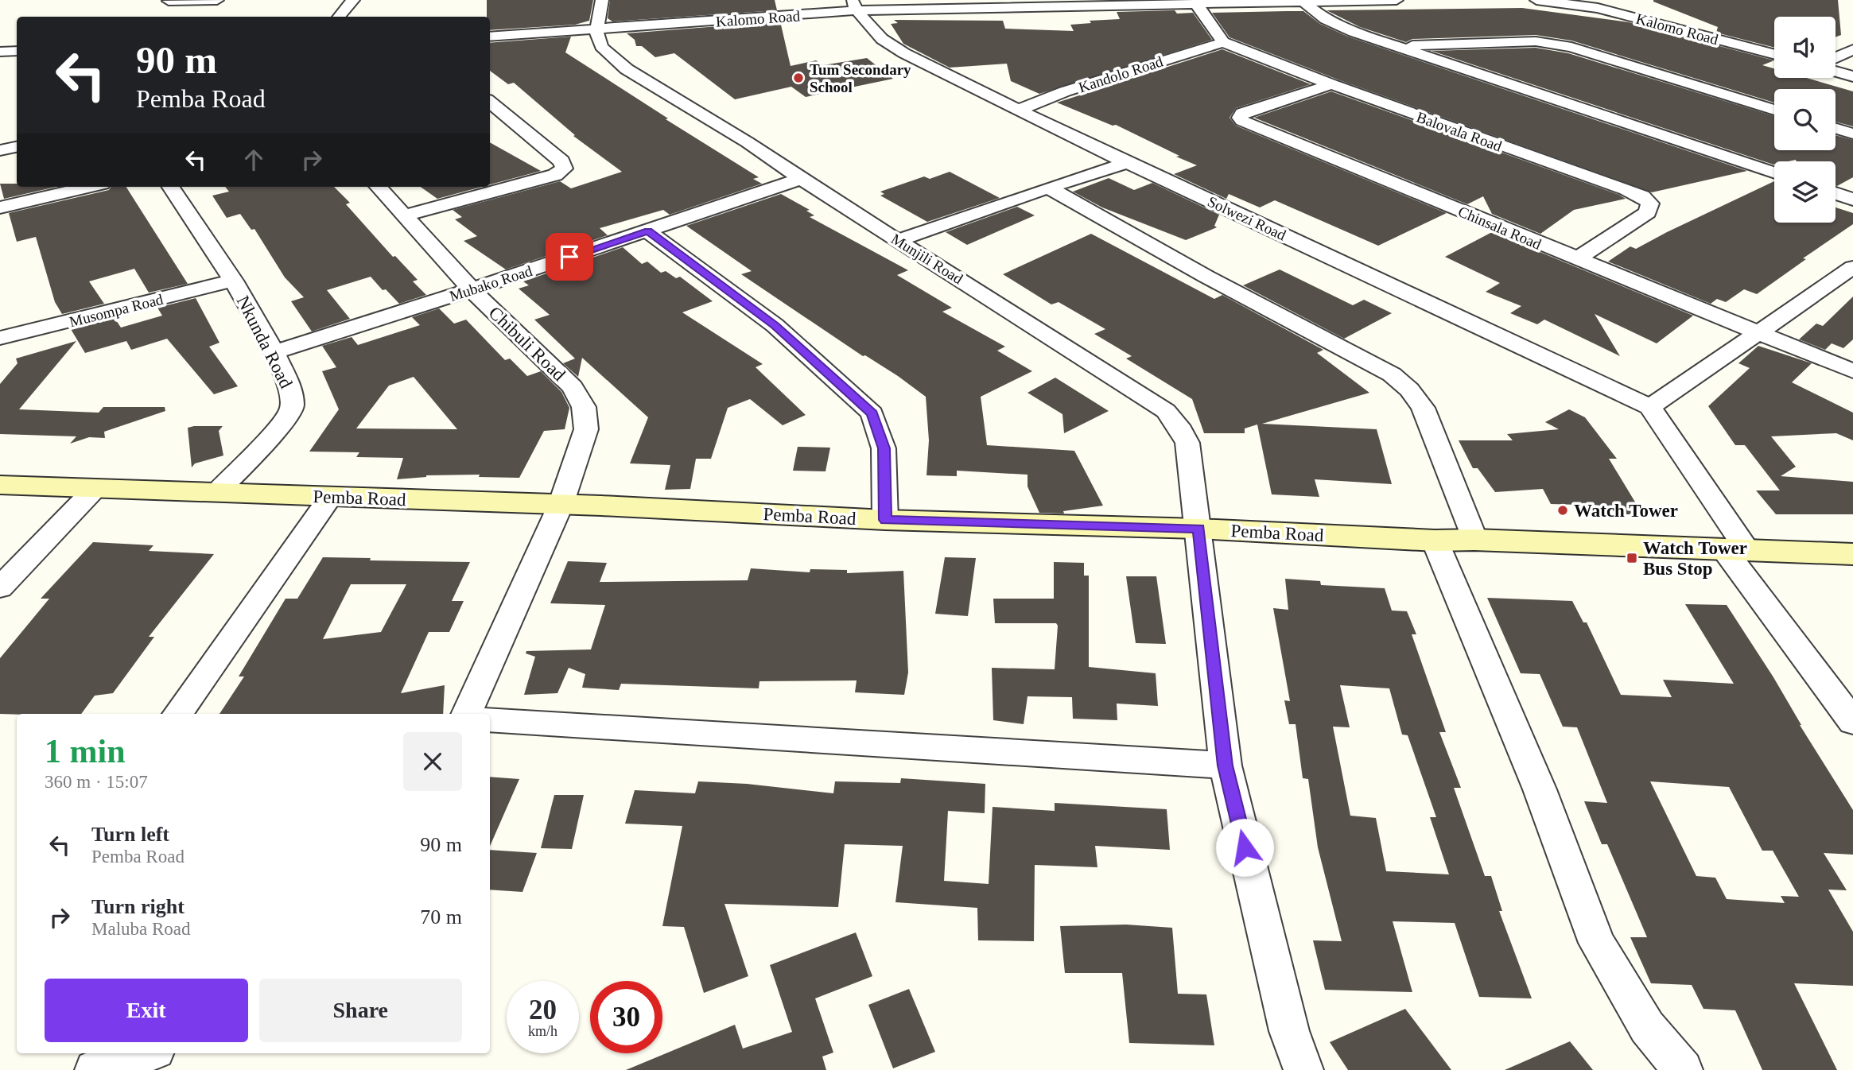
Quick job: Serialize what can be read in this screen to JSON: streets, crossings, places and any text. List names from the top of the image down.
{
  "streets": {
    "street": [
      "Kalomo Road",
      "Kandolo Road",
      "Balovala Road",
      "Solwezi Road",
      "Chinsala Road",
      "Munjili Road",
      "Mubako Road",
      "Musompa Road",
      "Nkunda Road",
      "Chibuli Road",
      "Pemba Road"
    ]
  },
  "crossings": [
    ["Kalomo Road", "Solwezi Road"],
    ["Kalomo Road", "Munjili Road"],
    ["Kandolo Road", "Balovala Road"],
    ["Kandolo Road", "Solwezi Road"],
    ["Balovala Road", "Chinsala Road"],
    ["Munjili Road", "Mubako Road"],
    ["Munjili Road", "Pemba Road"],
    ["Mubako Road", "Nkunda Road"],
    ["Mubako Road", "Chibuli Road"],
    ["Musompa Road", "Nkunda Road"],
    ["Nkunda Road", "Pemba Road"],
    ["Chibuli Road", "Pemba Road"]
  ],
  "places": {
    "other": ["Tum Secondary School", "Watch Tower"],
    "transit": ["Watch Tower Bus Stop"]
  },
  "page": {
    "turn": ["90 m", "Pemba Road"],
    "heading": ["1 min", "360 m · 15:07"],
    "list": [
      {
        "name": "Turn left",
        "note": "Pemba Road",
        "value": "90 m"
      },
      {
        "name": "Turn right",
        "note": "Maluba Road",
        "value": "70 m"
      }
    ],
    "buttons": ["Exit", "Share"],
    "speed": "20 km/h",
    "limit": "30"
  }
}
